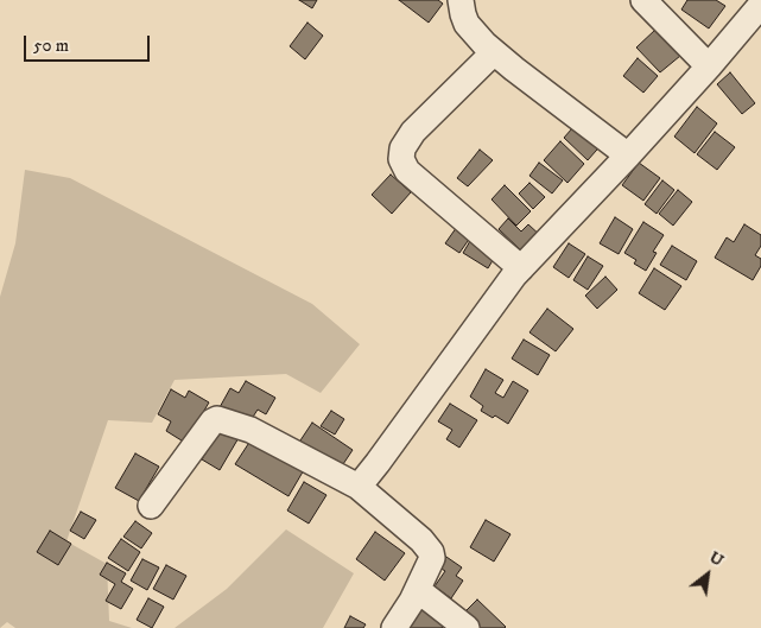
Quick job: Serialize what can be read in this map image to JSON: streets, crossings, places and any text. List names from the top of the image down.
{
  "scale_bar": "50 m",
  "north": "top right"
}
